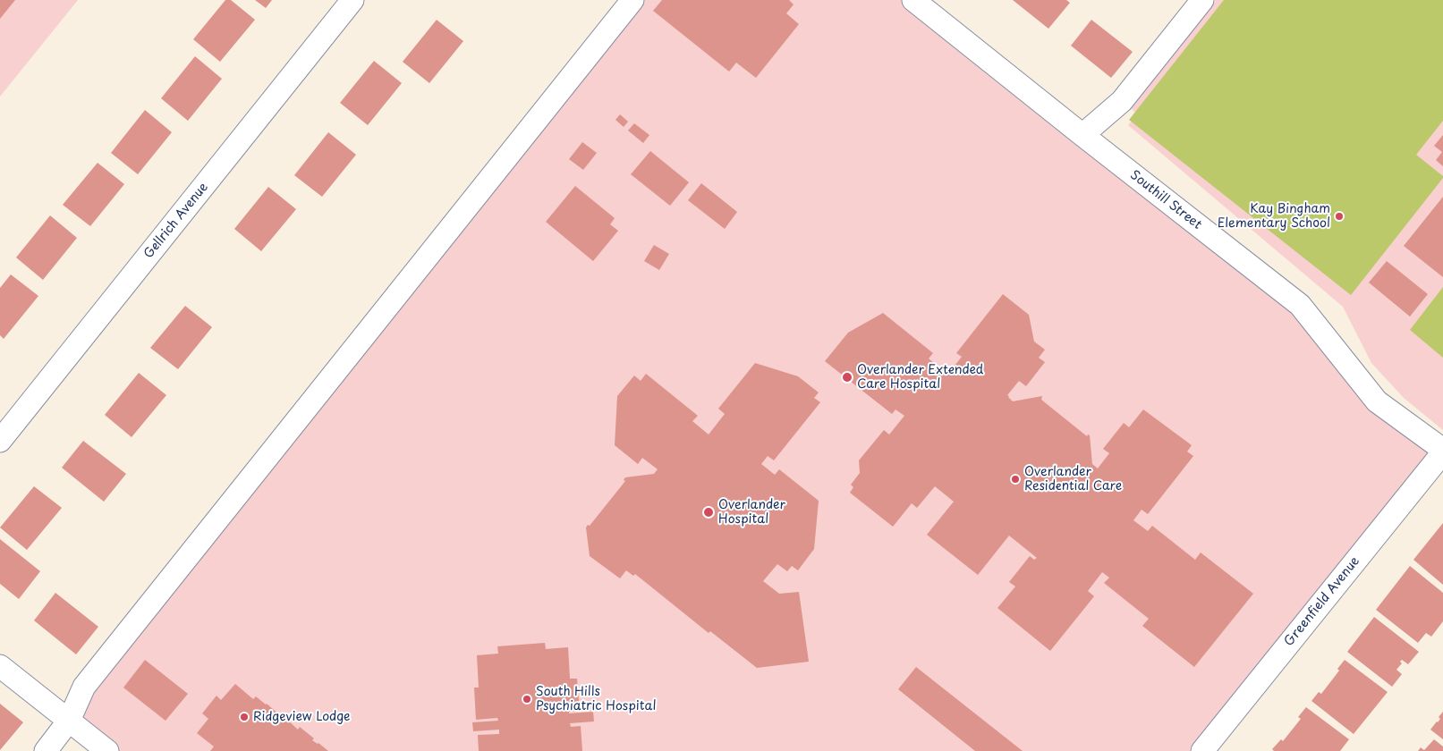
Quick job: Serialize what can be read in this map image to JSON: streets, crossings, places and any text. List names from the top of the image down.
{
  "streets": {
    "street": ["Southill Street", "Gellrich Avenue", "Greenfield Avenue"]
  },
  "crossings": [
    ["Southill Street", "Greenfield Avenue"]
  ],
  "places": [
    "Kay Bingham Elementary School",
    "Overlander Extended Care Hospital",
    "Overlander Residential Care",
    "Overlander Hospital",
    "South Hills Psychiatric Hospital",
    "Ridgeview Lodge"
  ]
}
